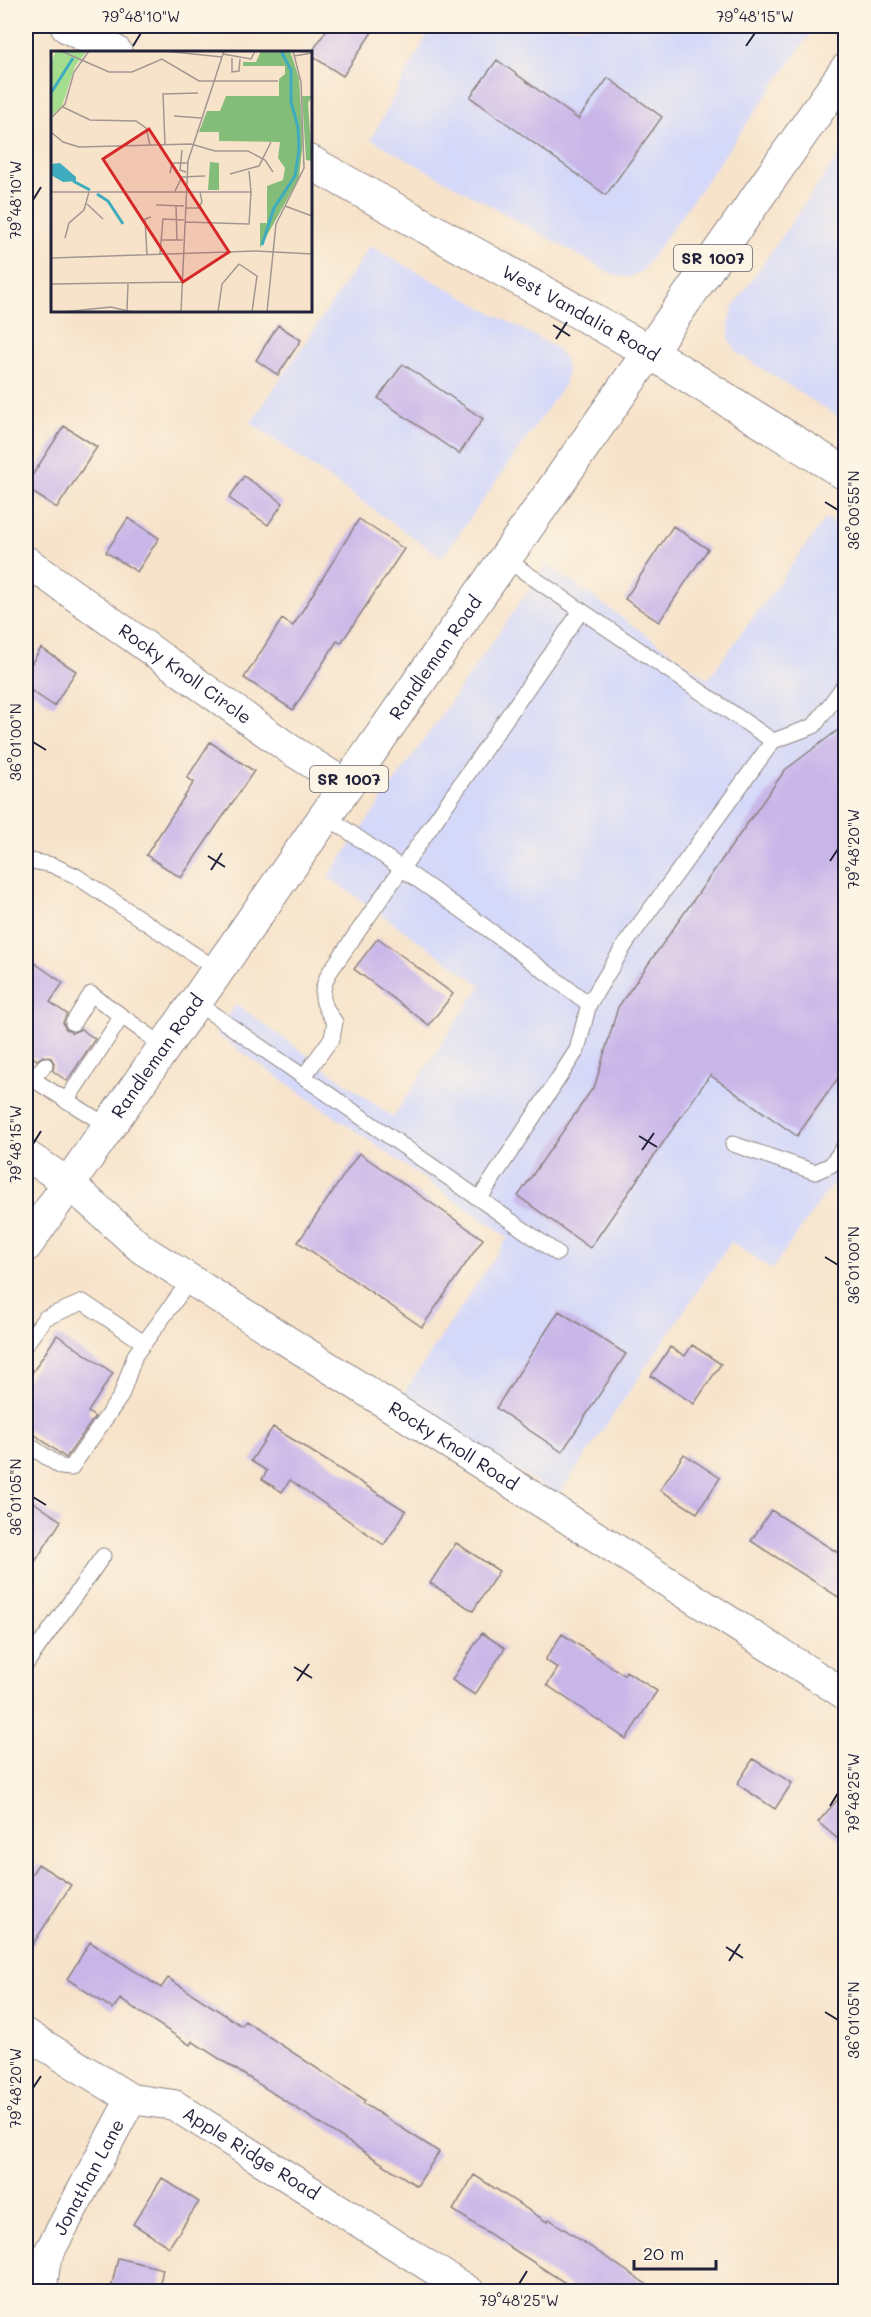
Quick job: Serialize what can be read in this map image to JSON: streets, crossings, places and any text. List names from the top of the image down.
{
  "streets": {
    "main road": ["SR 1007", "West Vandalia Road", "Randleman Road"],
    "street": [
      "Rocky Knoll Circle",
      "Rocky Knoll Road",
      "Apple Ridge Road",
      "Jonathan Lane"
    ]
  },
  "crossings": [
    ["West Vandalia Road", "Randleman Road"],
    ["Randleman Road", "Rocky Knoll Circle"],
    ["Randleman Road", "Rocky Knoll Road"],
    ["Apple Ridge Road", "Jonathan Lane"]
  ],
  "scale_bar": "20 m",
  "coordinates": [
    "79°48'10\"W",
    "79°48'15\"W",
    "36°00'55\"N",
    "36°01'00\"N",
    "79°48'20\"W",
    "36°01'05\"N",
    "79°48'25\"W"
  ]
}
